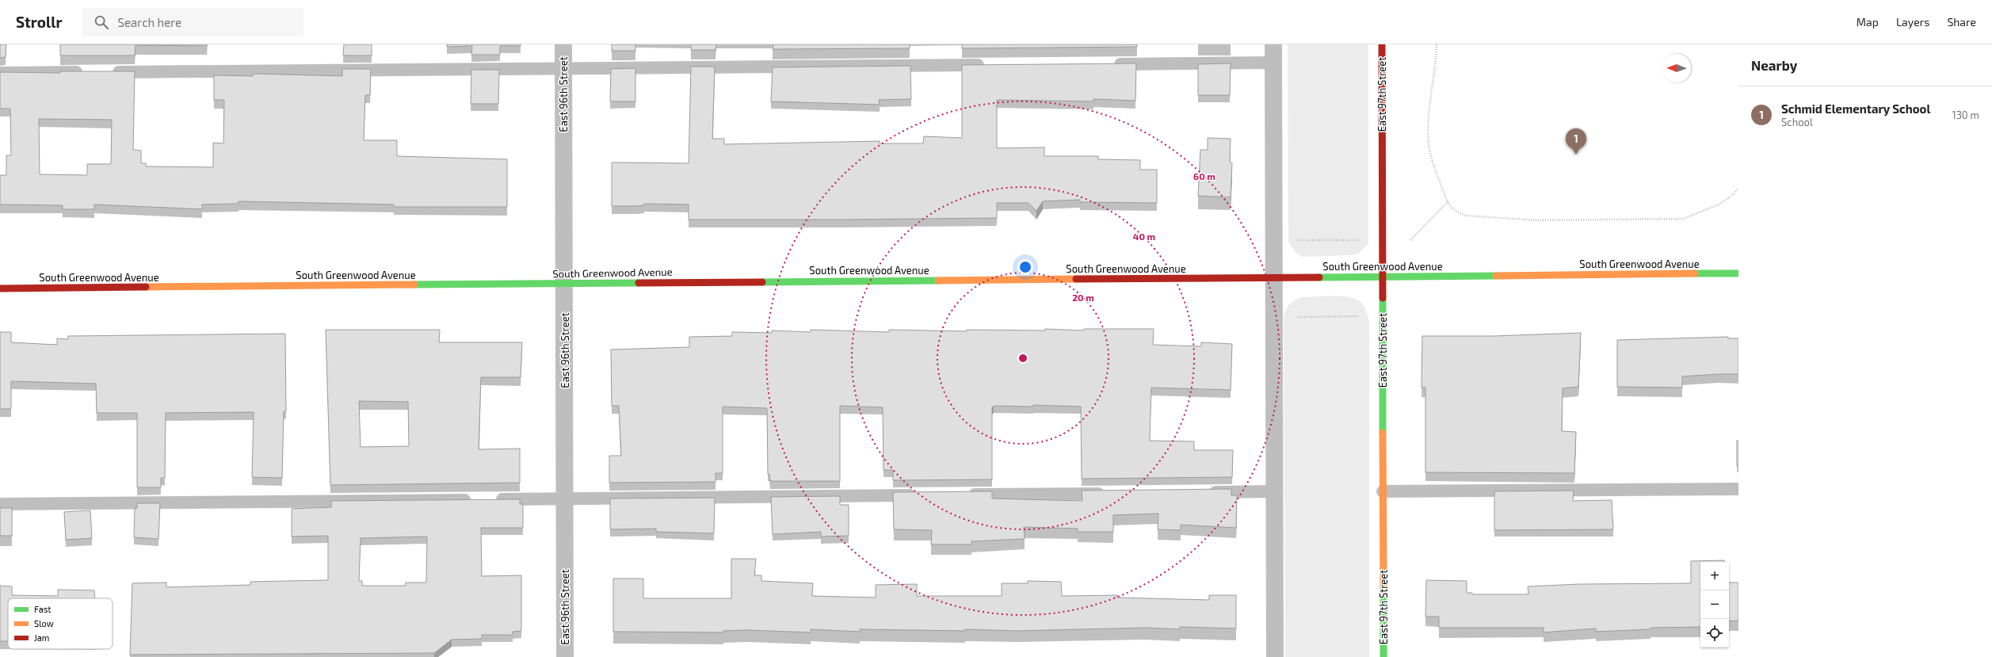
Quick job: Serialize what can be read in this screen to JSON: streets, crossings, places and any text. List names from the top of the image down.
{
  "streets": {
    "street": ["East 96th Street", "East 97th Street", "South Greenwood Avenue"]
  },
  "crossings": [
    ["East 96th Street", "South Greenwood Avenue"],
    ["East 97th Street", "South Greenwood Avenue"]
  ],
  "legend": ["Fast", "Slow", "Jam"],
  "north": "left",
  "page": {
    "header": "Strollr",
    "search": "Search here",
    "nav": ["Map", "Layers", "Share"],
    "heading": "Nearby",
    "list": [
      {
        "mark": "1",
        "name": "Schmid Elementary School",
        "note": "School",
        "value": "130 m"
      }
    ],
    "pins": "1",
    "map_buttons": ["+", "−"]
  },
  "rings": ["60 m", "40 m", "20 m"]
}
